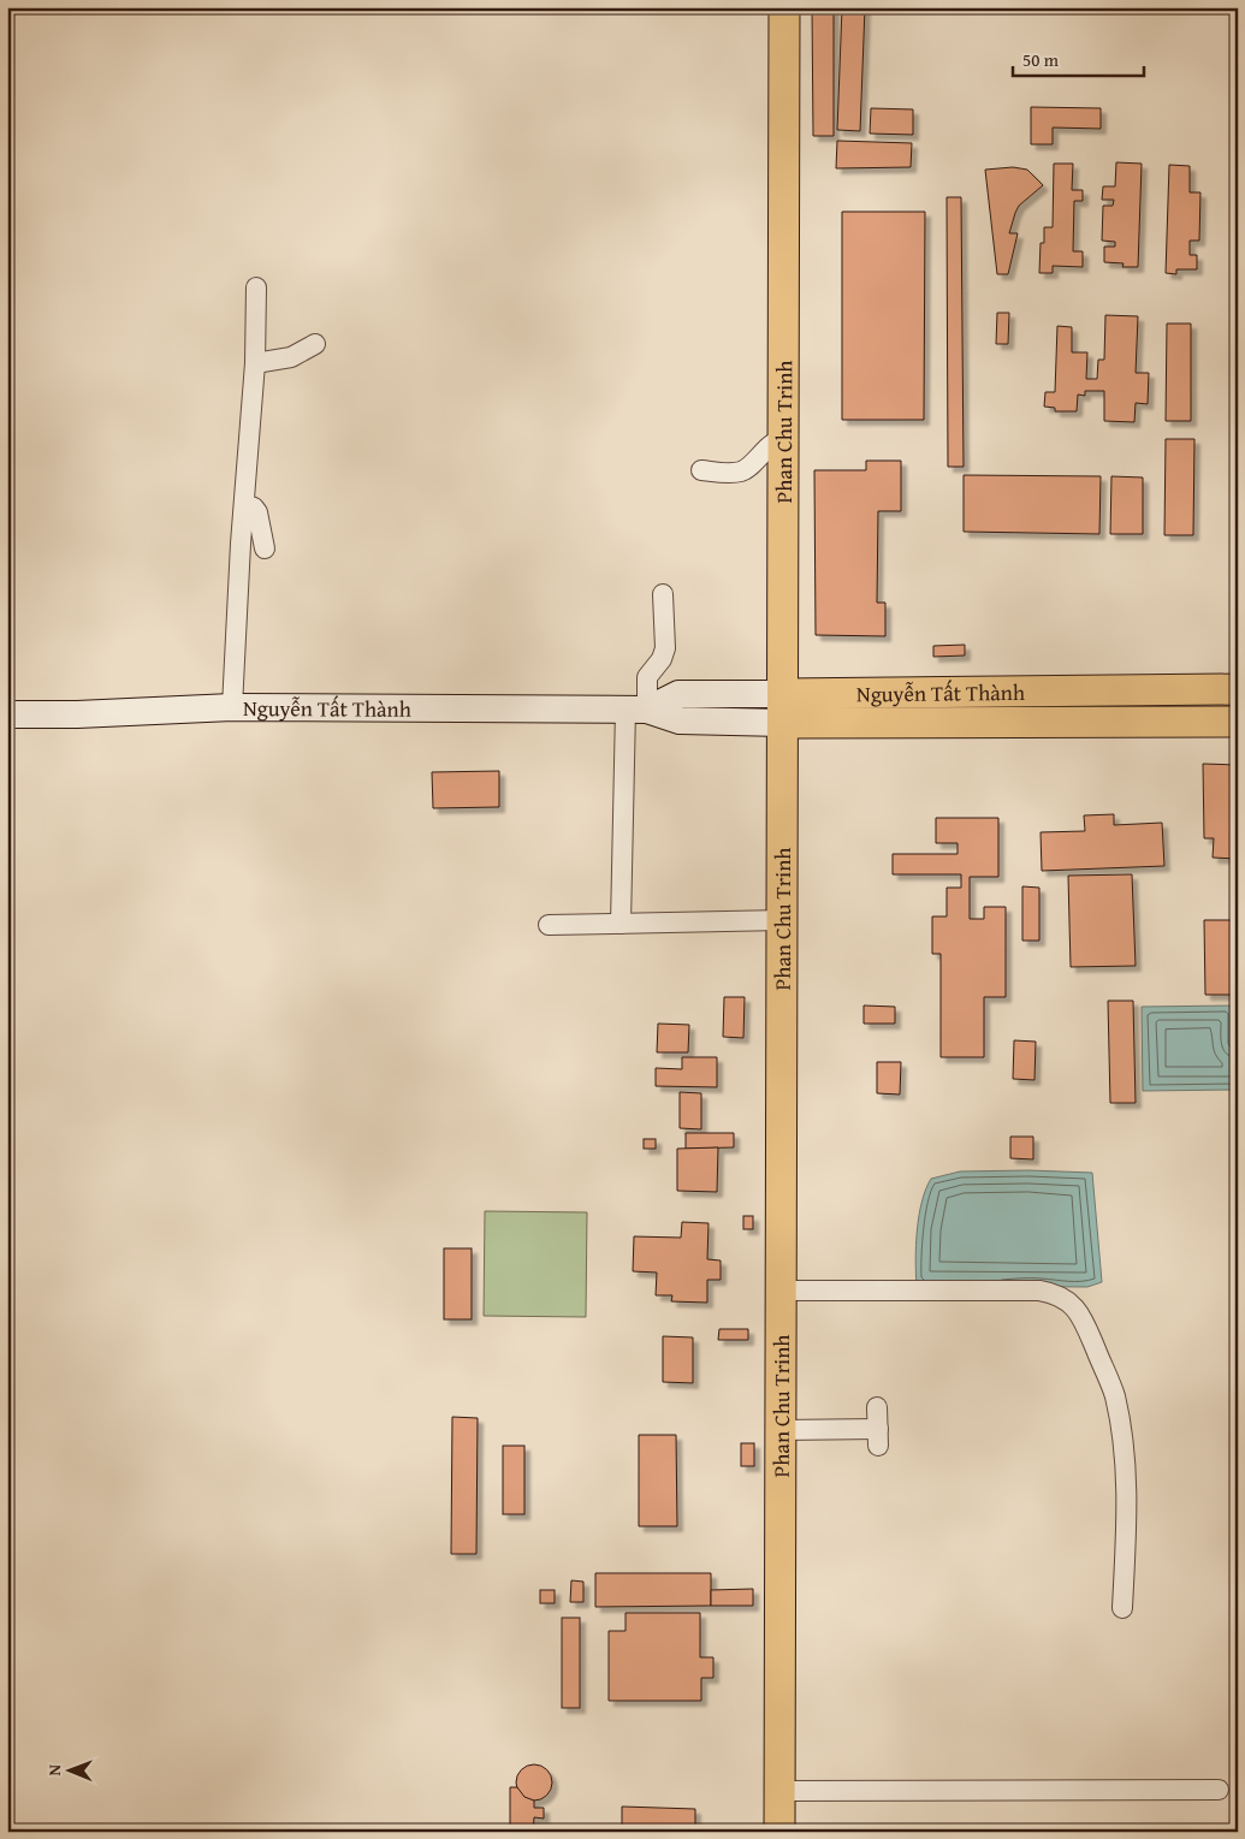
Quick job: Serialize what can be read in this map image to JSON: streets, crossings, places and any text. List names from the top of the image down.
{
  "streets": {
    "main road": ["Phan Chu Trinh", "Nguyễn Tất Thành"]
  },
  "crossings": [
    ["Phan Chu Trinh", "Nguyễn Tất Thành"]
  ],
  "scale_bar": "50 m",
  "north": "left"
}
